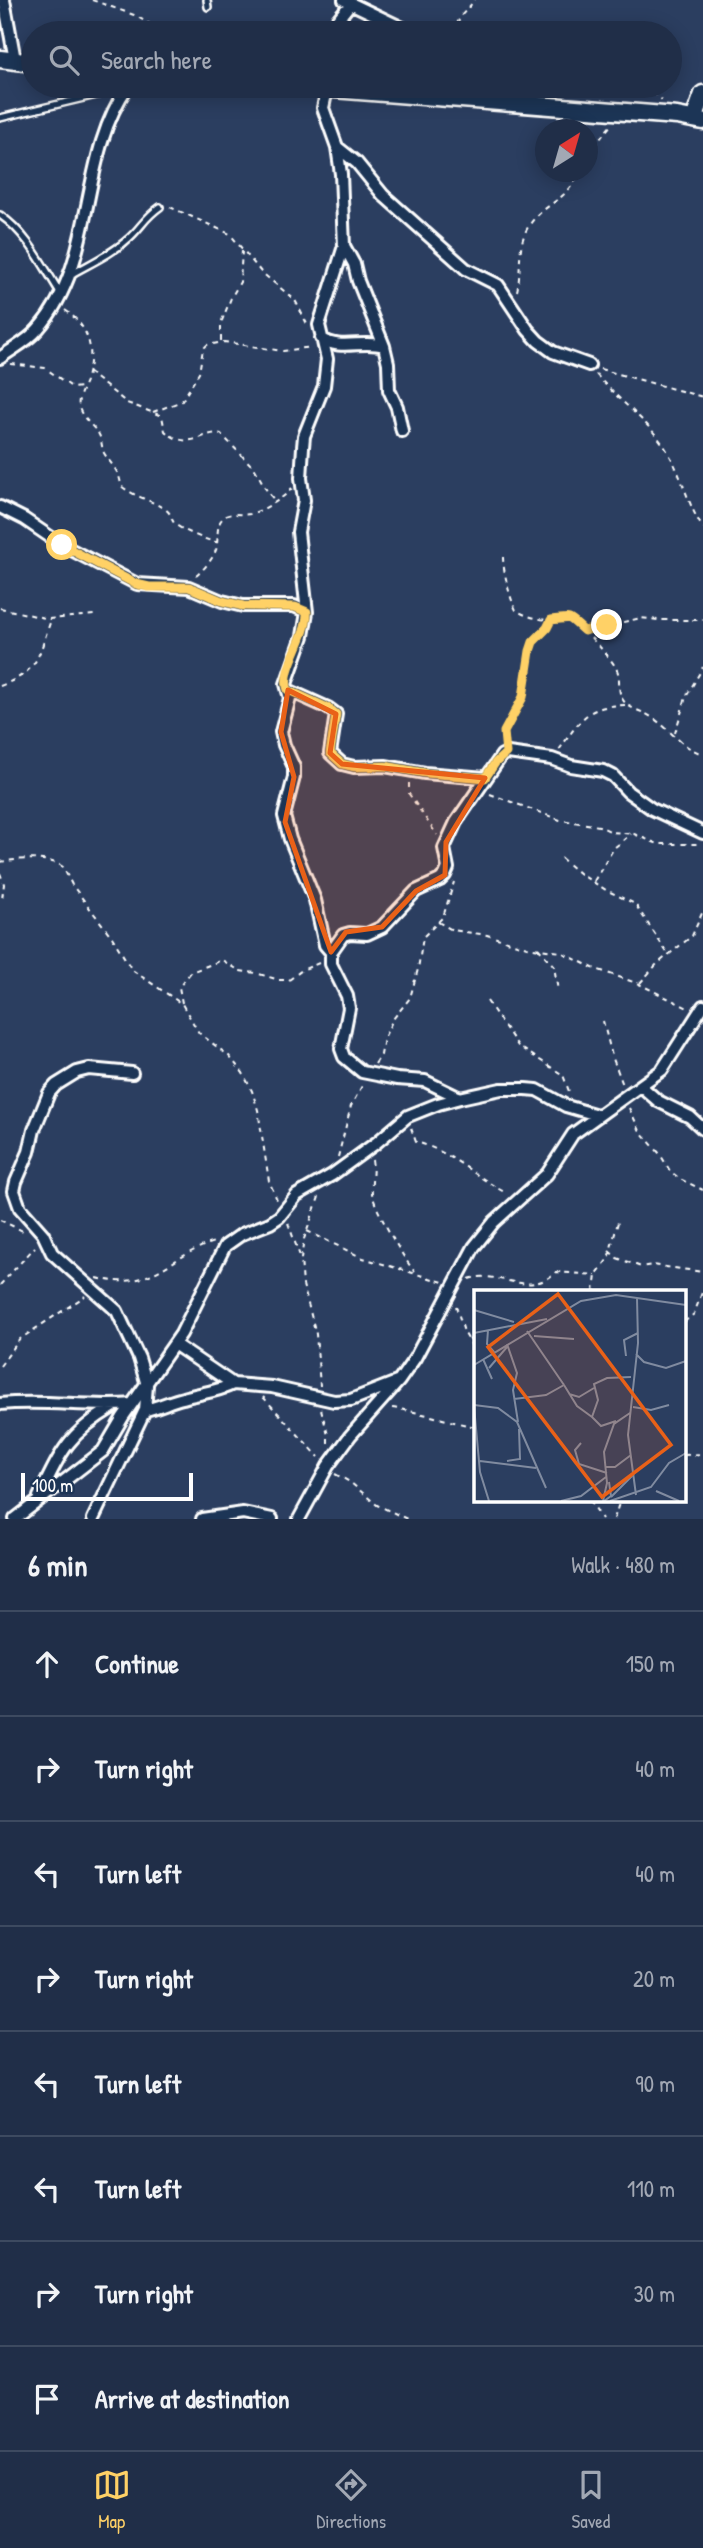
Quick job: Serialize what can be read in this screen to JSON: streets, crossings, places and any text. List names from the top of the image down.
{
  "scale_bar": "100 m",
  "north": "top right",
  "page": {
    "search": "Search here",
    "scale": "100 m",
    "heading": ["6 min", "Walk · 480 m"],
    "list": [
      ["Continue", "150 m"],
      ["Turn right", "40 m"],
      ["Turn left", "40 m"],
      ["Turn right", "20 m"],
      ["Turn left", "90 m"],
      ["Turn left", "110 m"],
      ["Turn right", "30 m"],
      "Arrive at destination"
    ],
    "nav": ["Map", "Directions", "Saved"]
  }
}
